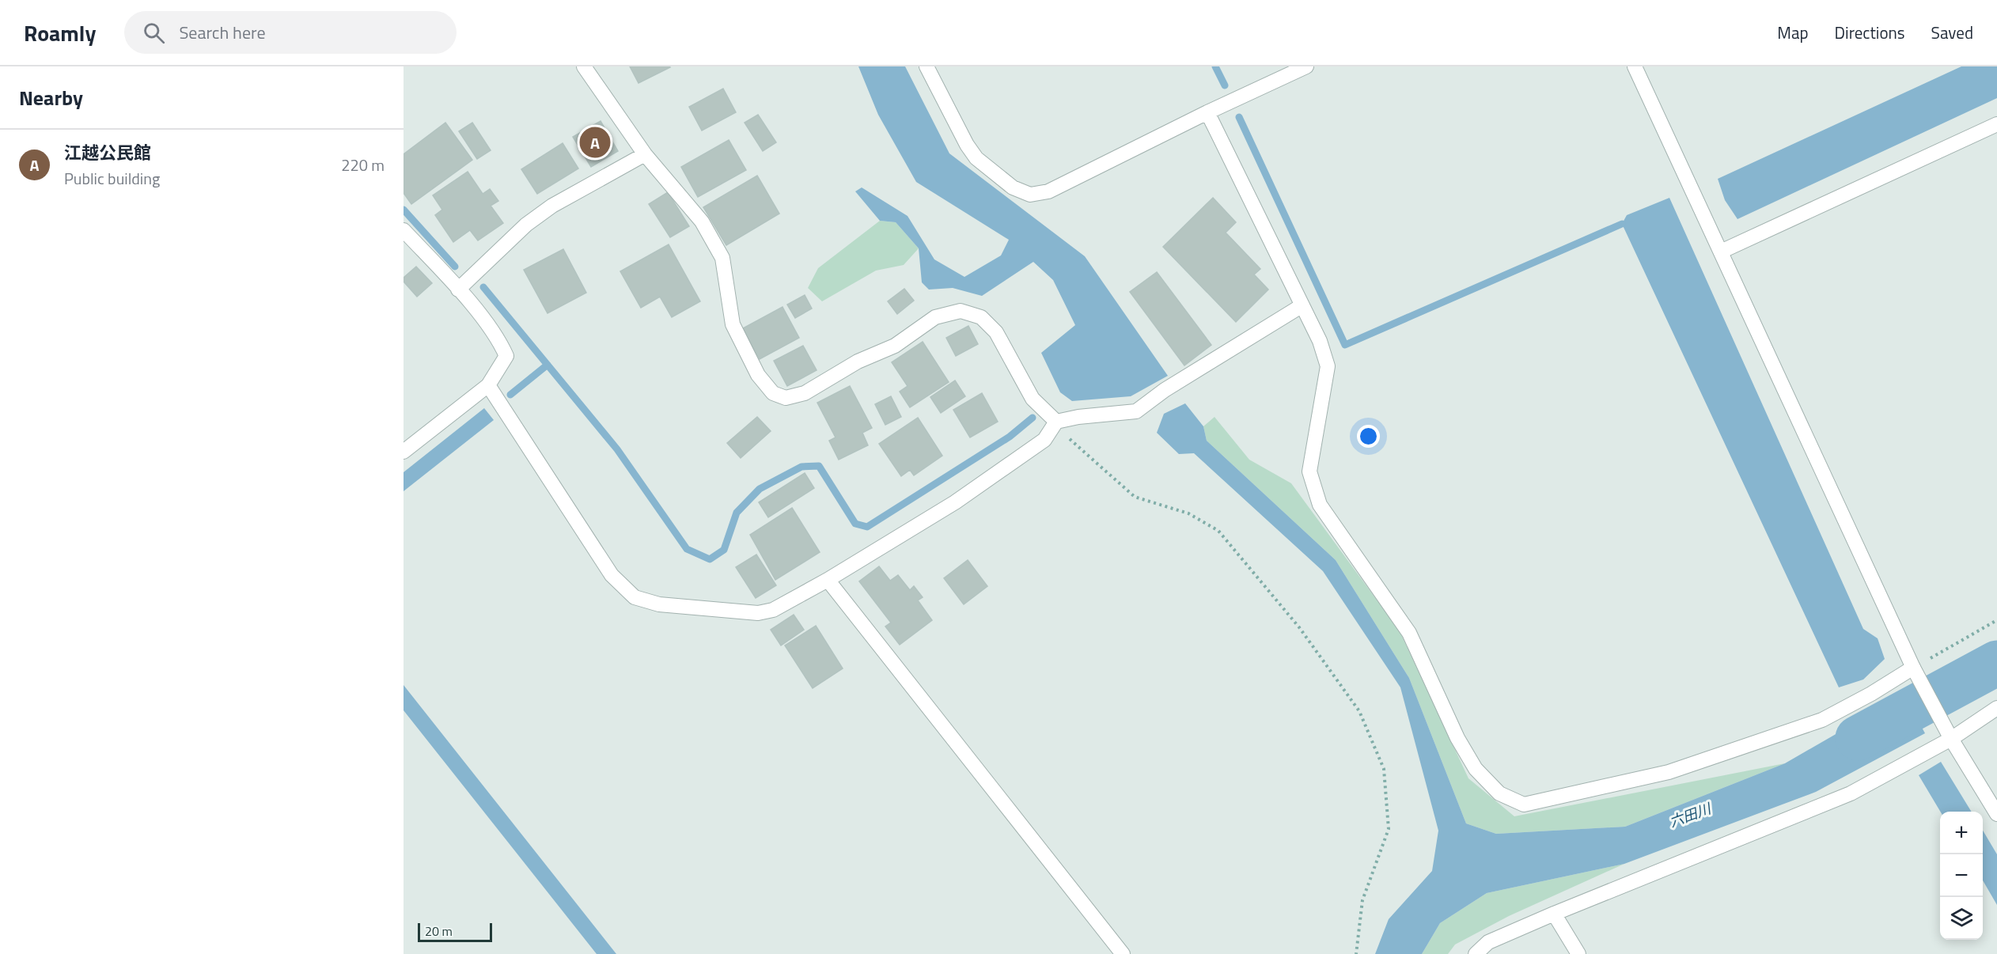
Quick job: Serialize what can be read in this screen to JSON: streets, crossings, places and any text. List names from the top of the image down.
{
  "water": ["六田川"],
  "scale_bar": "20 m",
  "page": {
    "header": "Roamly",
    "search": "Search here",
    "nav": ["Map", "Directions", "Saved"],
    "heading": "Nearby",
    "pins": "A",
    "list": [
      {
        "mark": "A",
        "name": "江越公民館",
        "note": "Public building",
        "value": "220 m"
      }
    ],
    "map_buttons": ["+", "−"],
    "scale": "20 m"
  }
}
